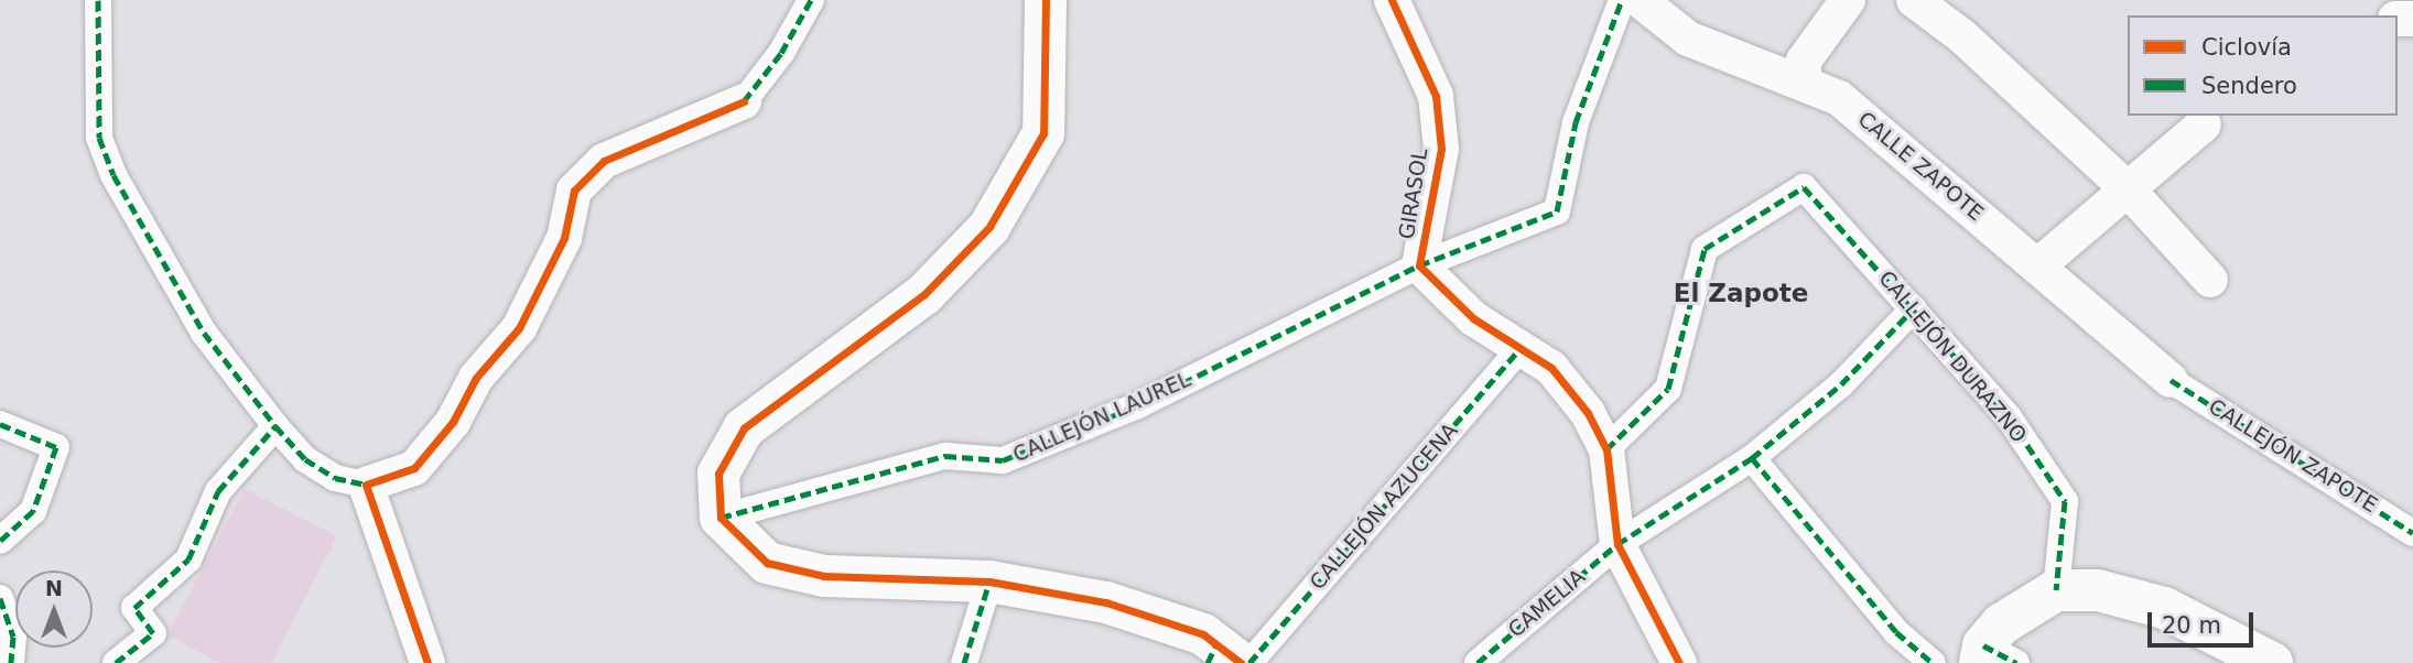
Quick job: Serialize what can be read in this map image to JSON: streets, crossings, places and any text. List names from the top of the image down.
{
  "streets": {
    "street": [
      "CALLE ZAPOTE",
      "GIRASOL",
      "CALLEJÓN DURAZNO",
      "CALLEJÓN LAUREL",
      "CALLEJÓN ZAPOTE",
      "CALLEJÓN AZUCENA",
      "CAMELIA"
    ]
  },
  "crossings": [
    ["CALLE ZAPOTE", "CALLEJÓN ZAPOTE"],
    ["GIRASOL", "CALLEJÓN LAUREL"],
    ["CALLEJÓN DURAZNO", "CAMELIA"]
  ],
  "districts": ["El Zapote"],
  "legend": ["Ciclovía", "Sendero"],
  "scale_bar": "20 m",
  "north": "top"
}
